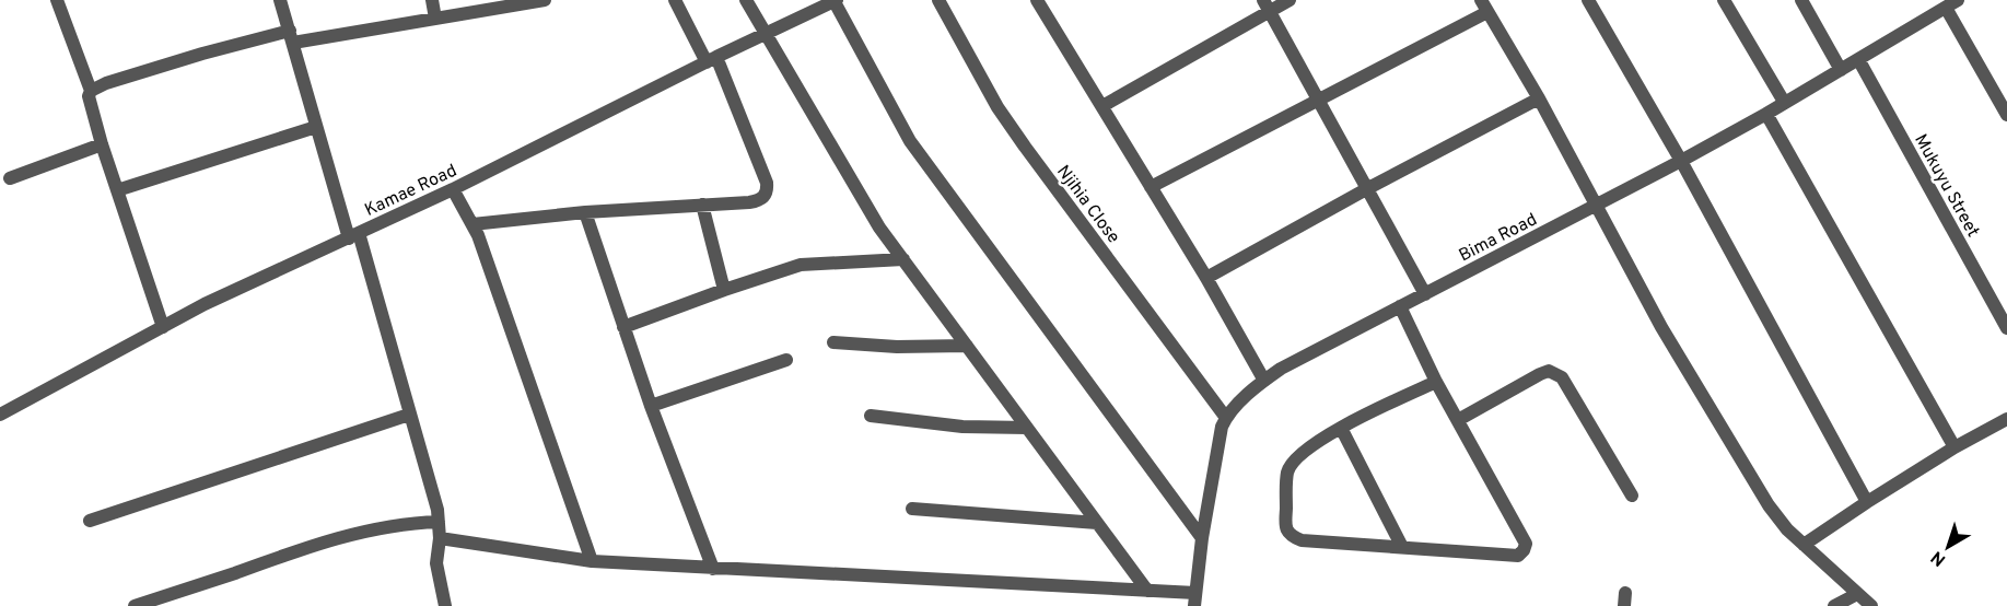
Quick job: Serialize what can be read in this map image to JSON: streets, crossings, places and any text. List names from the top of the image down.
{
  "streets": {
    "street": [
      "Mukuyu Street",
      "Kamae Road",
      "Njihia Close",
      "Bima Road"
    ]
  },
  "crossings": [
    ["Mukuyu Street", "Bima Road"],
    ["Njihia Close", "Bima Road"]
  ],
  "north": "bottom left"
}
